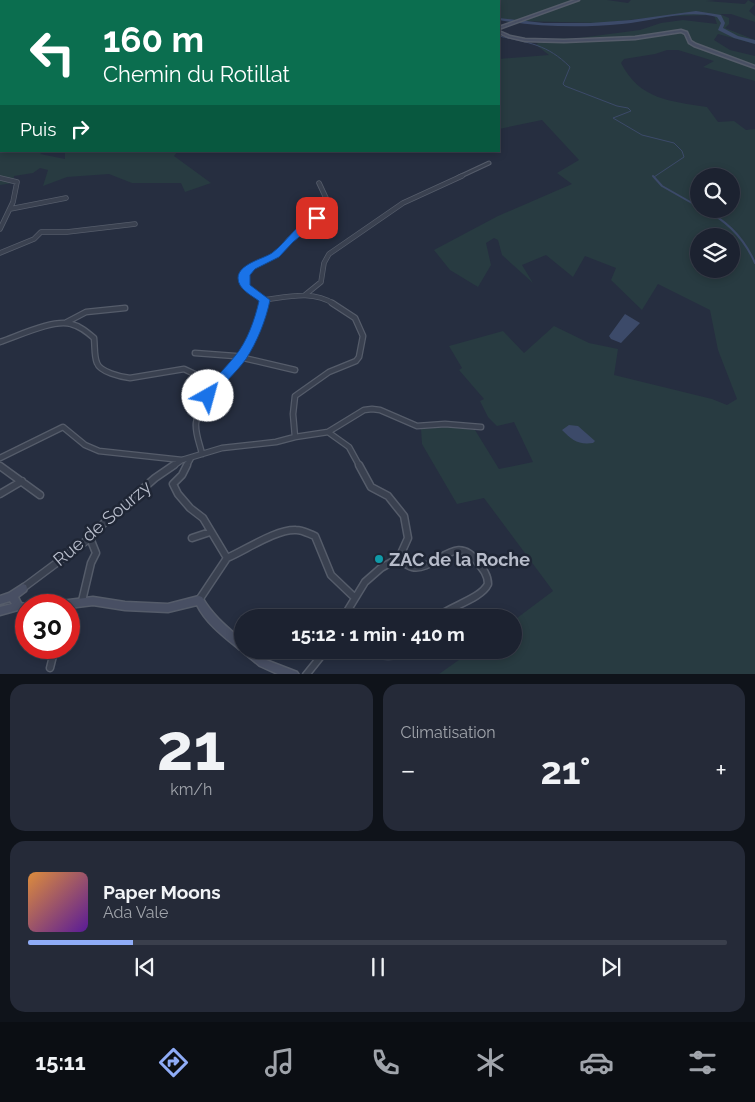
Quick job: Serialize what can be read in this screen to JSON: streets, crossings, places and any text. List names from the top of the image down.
{
  "streets": {
    "street": ["Rue de Sourzy"]
  },
  "places": ["ZAC de la Roche"],
  "page": {
    "turn": ["160 m", "Chemin du Rotillat"],
    "then": "Puis",
    "limit": "30",
    "trip": "15:12 · 1 min · 410 m",
    "tile": [
      ["21", "km/h"],
      "Climatisation"
    ],
    "heat": ["−", "21°", "+"],
    "song": ["Paper Moons", "Ada Vale"],
    "tabs": "15:11"
  }
}
